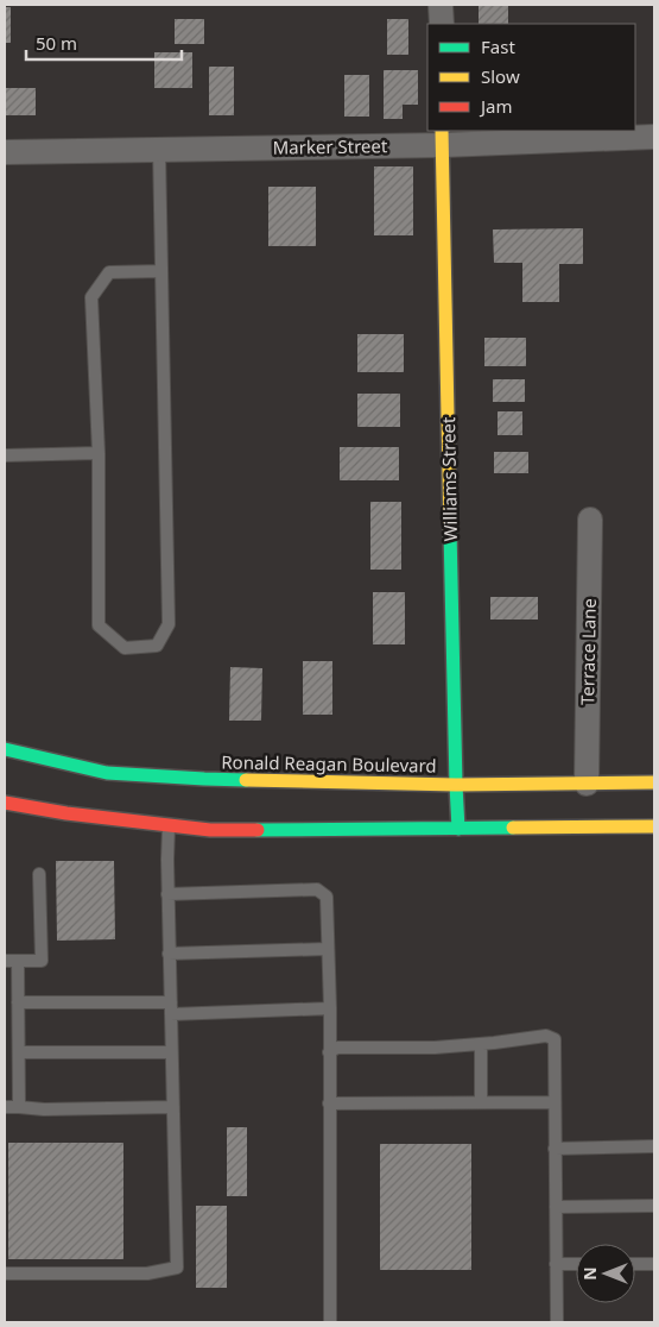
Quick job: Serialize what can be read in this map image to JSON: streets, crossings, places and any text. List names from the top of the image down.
{
  "streets": {
    "main road": ["Williams Street", "Ronald Reagan Boulevard"],
    "street": ["Marker Street", "Terrace Lane"]
  },
  "crossings": [
    ["Marker Street", "Williams Street"],
    ["Williams Street", "Ronald Reagan Boulevard"],
    ["Terrace Lane", "Ronald Reagan Boulevard"]
  ],
  "legend": ["Fast", "Slow", "Jam"],
  "scale_bar": "50 m",
  "north": "left"
}
